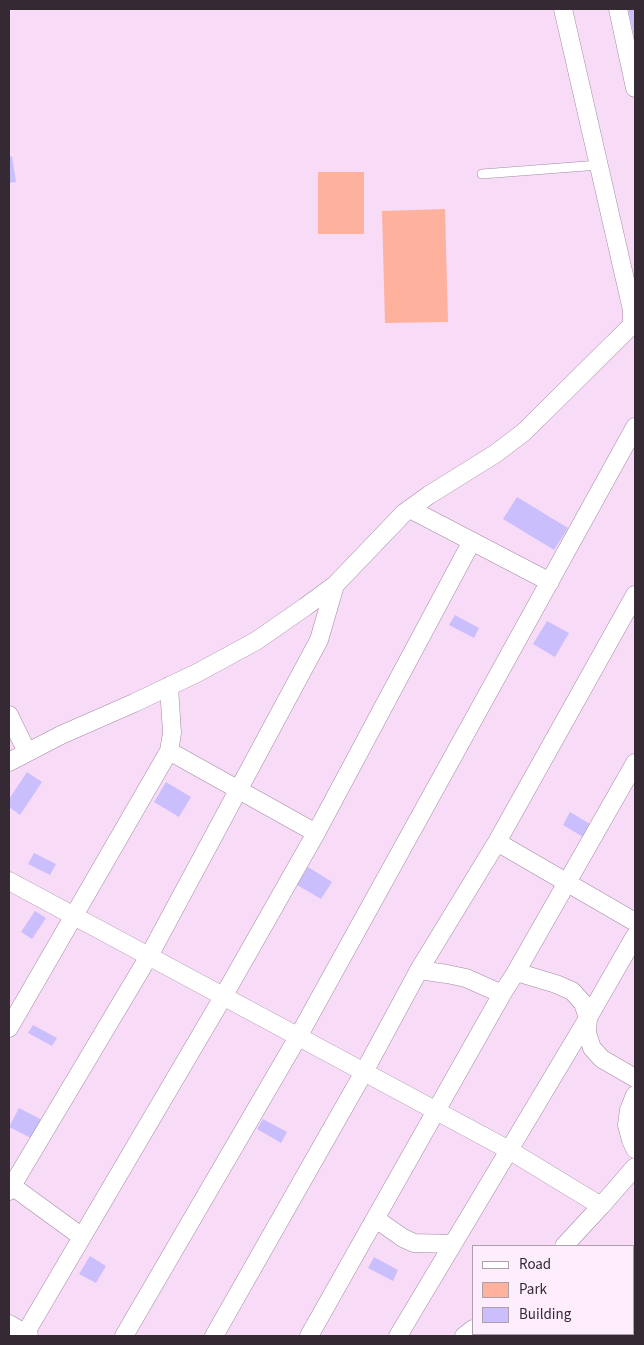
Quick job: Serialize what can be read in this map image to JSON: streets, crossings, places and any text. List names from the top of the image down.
{
  "legend": ["Road", "Park", "Building"]
}
